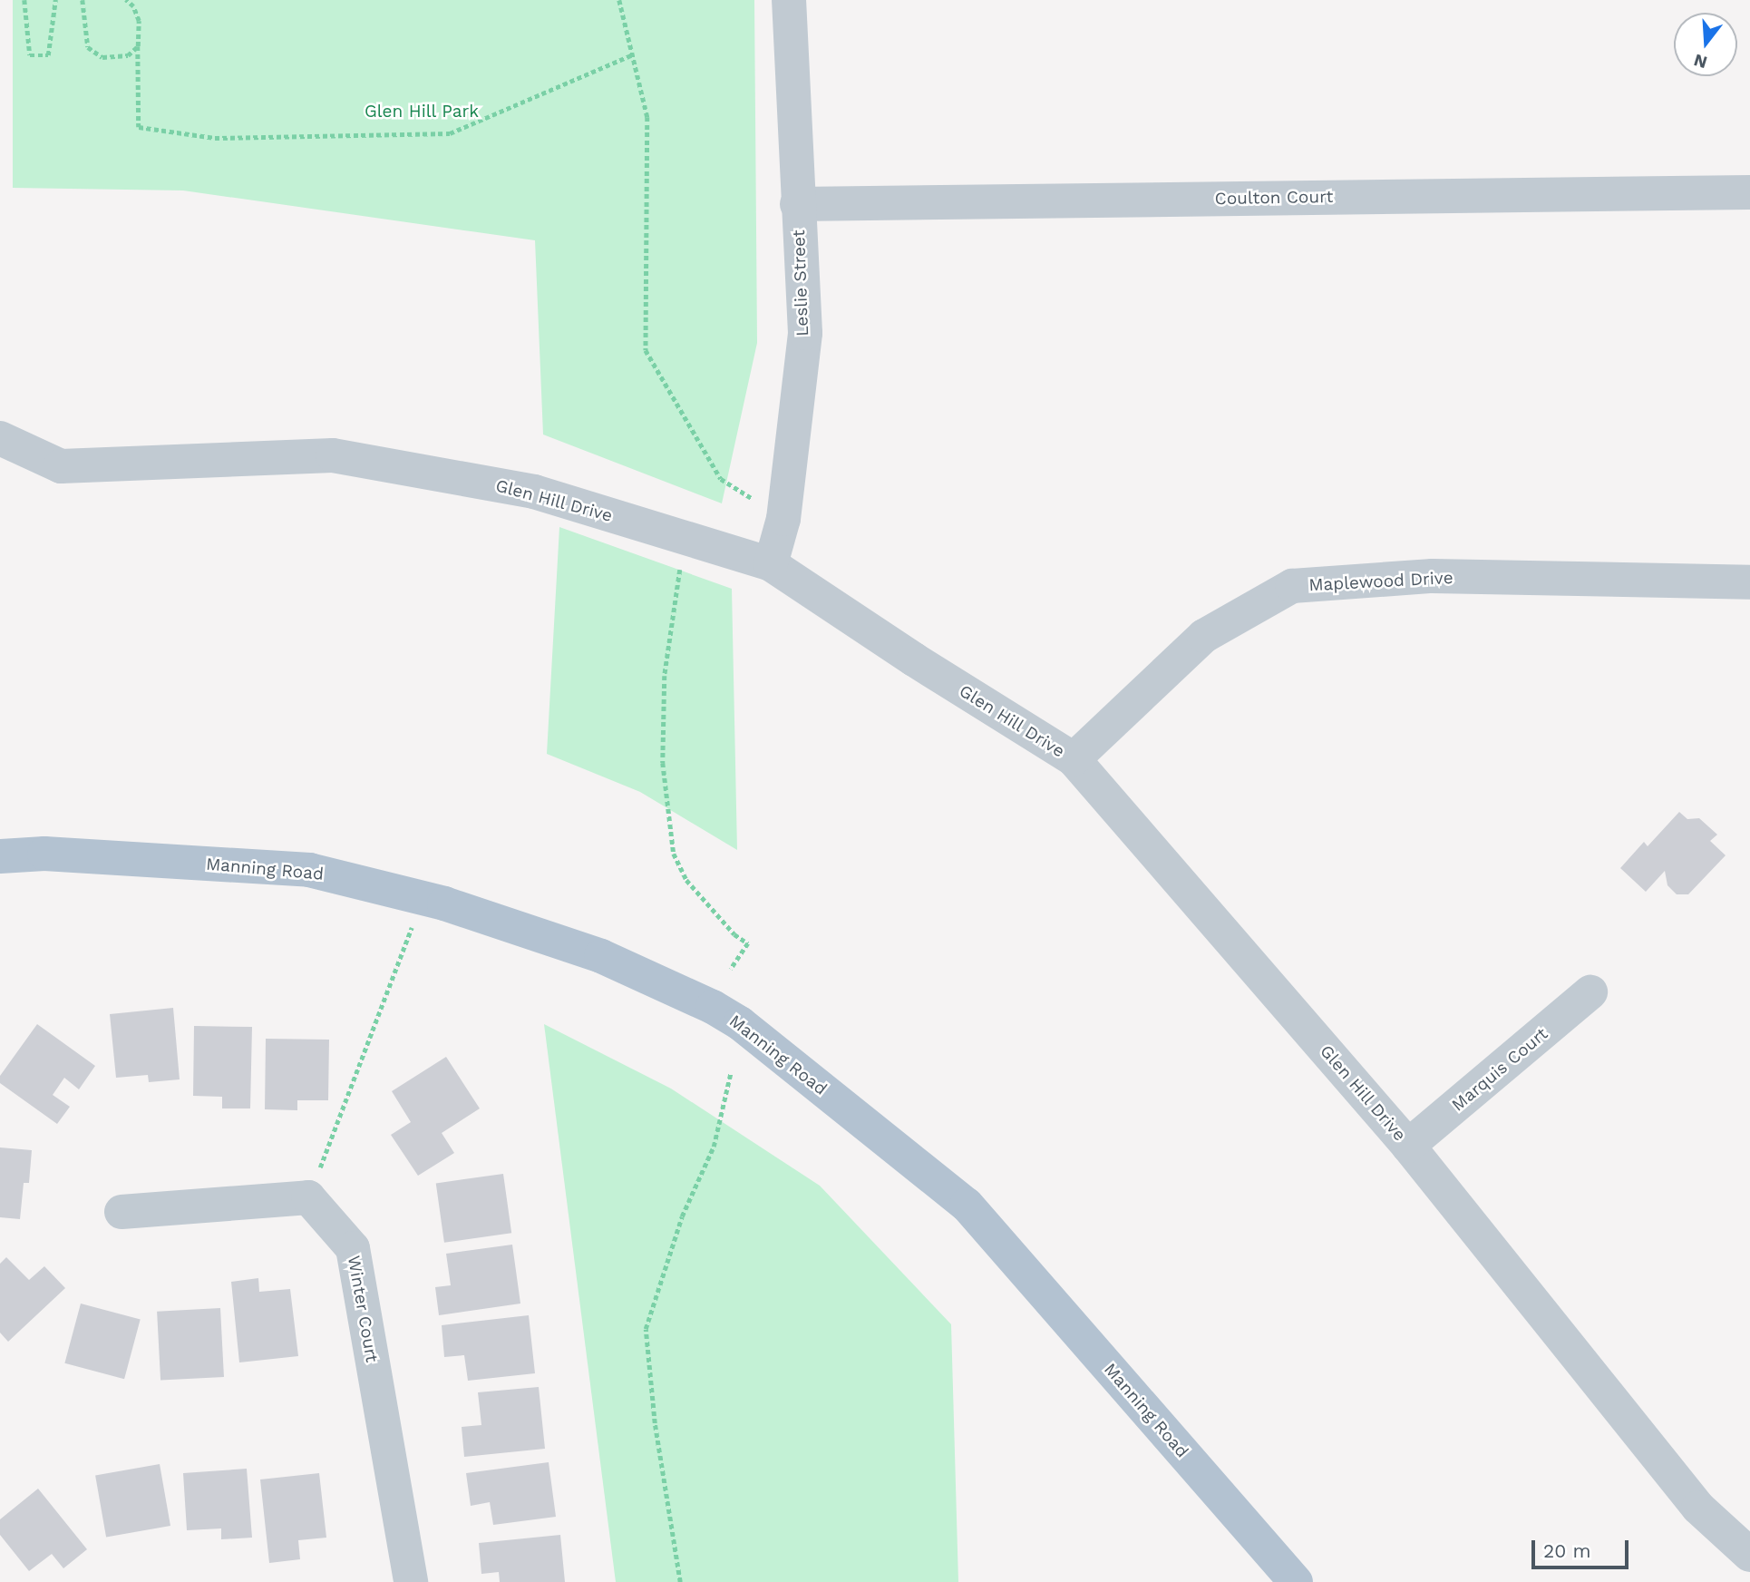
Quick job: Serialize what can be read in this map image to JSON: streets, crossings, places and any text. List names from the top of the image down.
{
  "streets": {
    "main road": ["Manning Road"],
    "street": [
      "Coulton Court",
      "Leslie Street",
      "Glen Hill Drive",
      "Maplewood Drive",
      "Marquis Court",
      "Winter Court"
    ]
  },
  "crossings": [
    ["Coulton Court", "Leslie Street"],
    ["Leslie Street", "Glen Hill Drive"],
    ["Glen Hill Drive", "Maplewood Drive"],
    ["Glen Hill Drive", "Marquis Court"]
  ],
  "parks": ["Glen Hill Park"],
  "scale_bar": "20 m",
  "north": "bottom"
}
